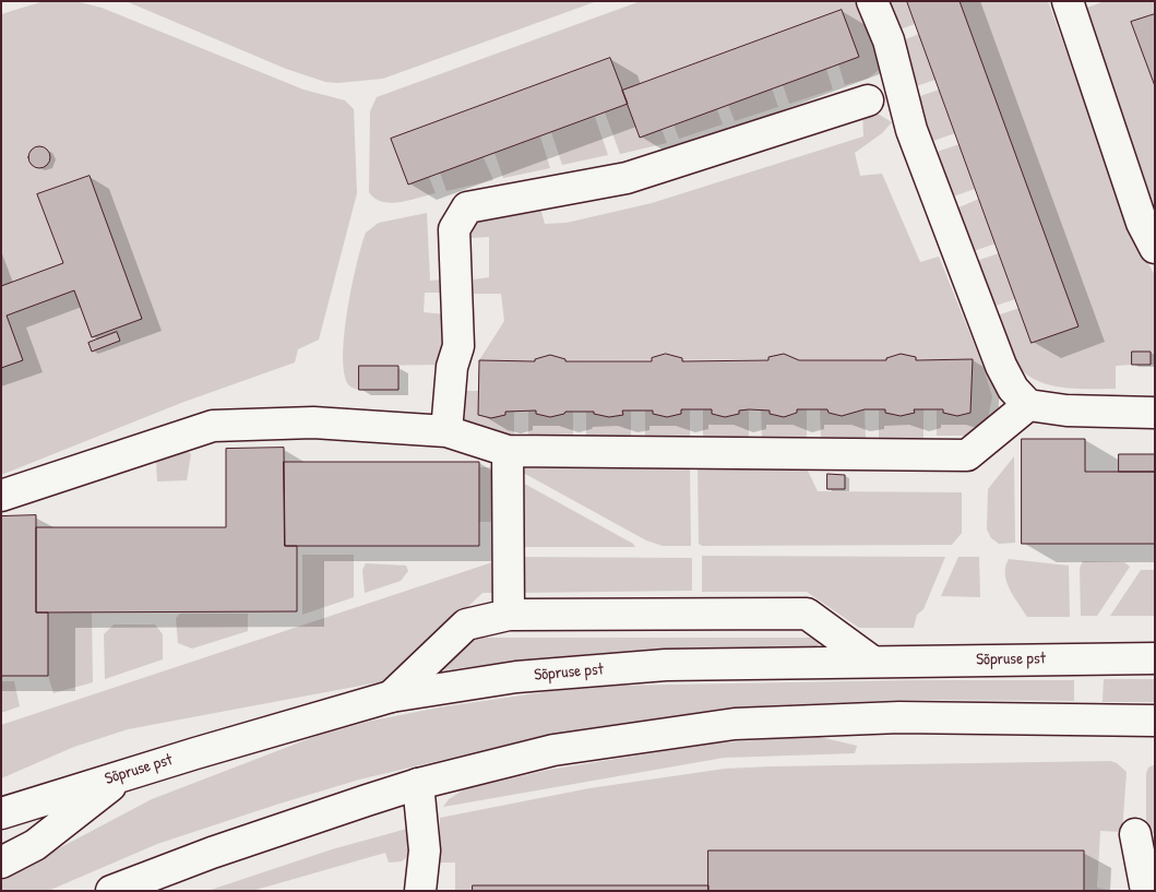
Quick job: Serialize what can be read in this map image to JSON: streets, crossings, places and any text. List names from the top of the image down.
{
  "streets": {
    "street": ["Sõpruse pst"]
  }
}
